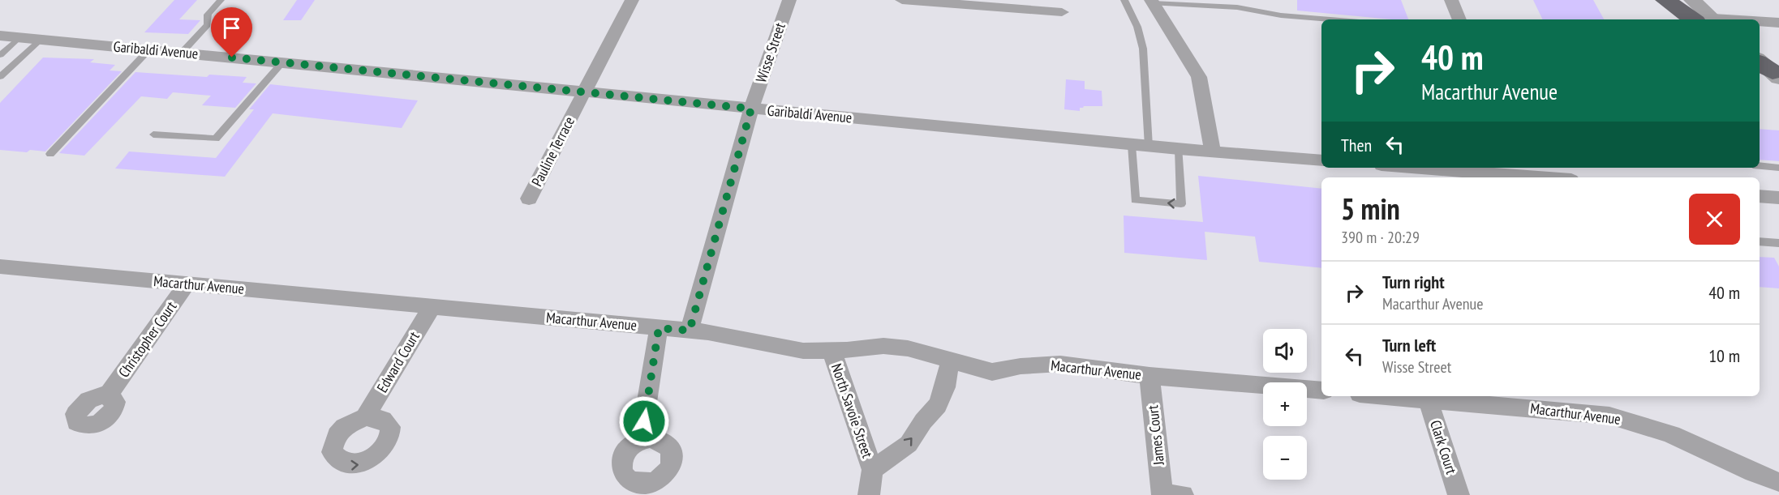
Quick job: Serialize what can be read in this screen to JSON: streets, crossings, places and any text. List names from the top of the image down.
{
  "streets": {
    "street": [
      "Garibaldi Avenue",
      "Wisse Street",
      "Pauline Terrace",
      "Macarthur Avenue",
      "Christopher Court",
      "Edward Court",
      "North Savoie Street",
      "James Court",
      "Clark Court"
    ]
  },
  "crossings": [
    ["Garibaldi Avenue", "Wisse Street"],
    ["Garibaldi Avenue", "Pauline Terrace"],
    ["Wisse Street", "Macarthur Avenue"],
    ["Macarthur Avenue", "Christopher Court"],
    ["Macarthur Avenue", "Edward Court"],
    ["Macarthur Avenue", "North Savoie Street"],
    ["Macarthur Avenue", "James Court"],
    ["Macarthur Avenue", "Clark Court"]
  ],
  "one_way": ["North Savoie Street"],
  "page": {
    "turn": ["40 m", "Macarthur Avenue"],
    "then": "Then",
    "heading": ["5 min", "390 m · 20:29"],
    "list": [
      {
        "name": "Turn right",
        "note": "Macarthur Avenue",
        "value": "40 m"
      },
      {
        "name": "Turn left",
        "note": "Wisse Street",
        "value": "10 m"
      }
    ],
    "map_buttons": ["+", "−"]
  }
}
